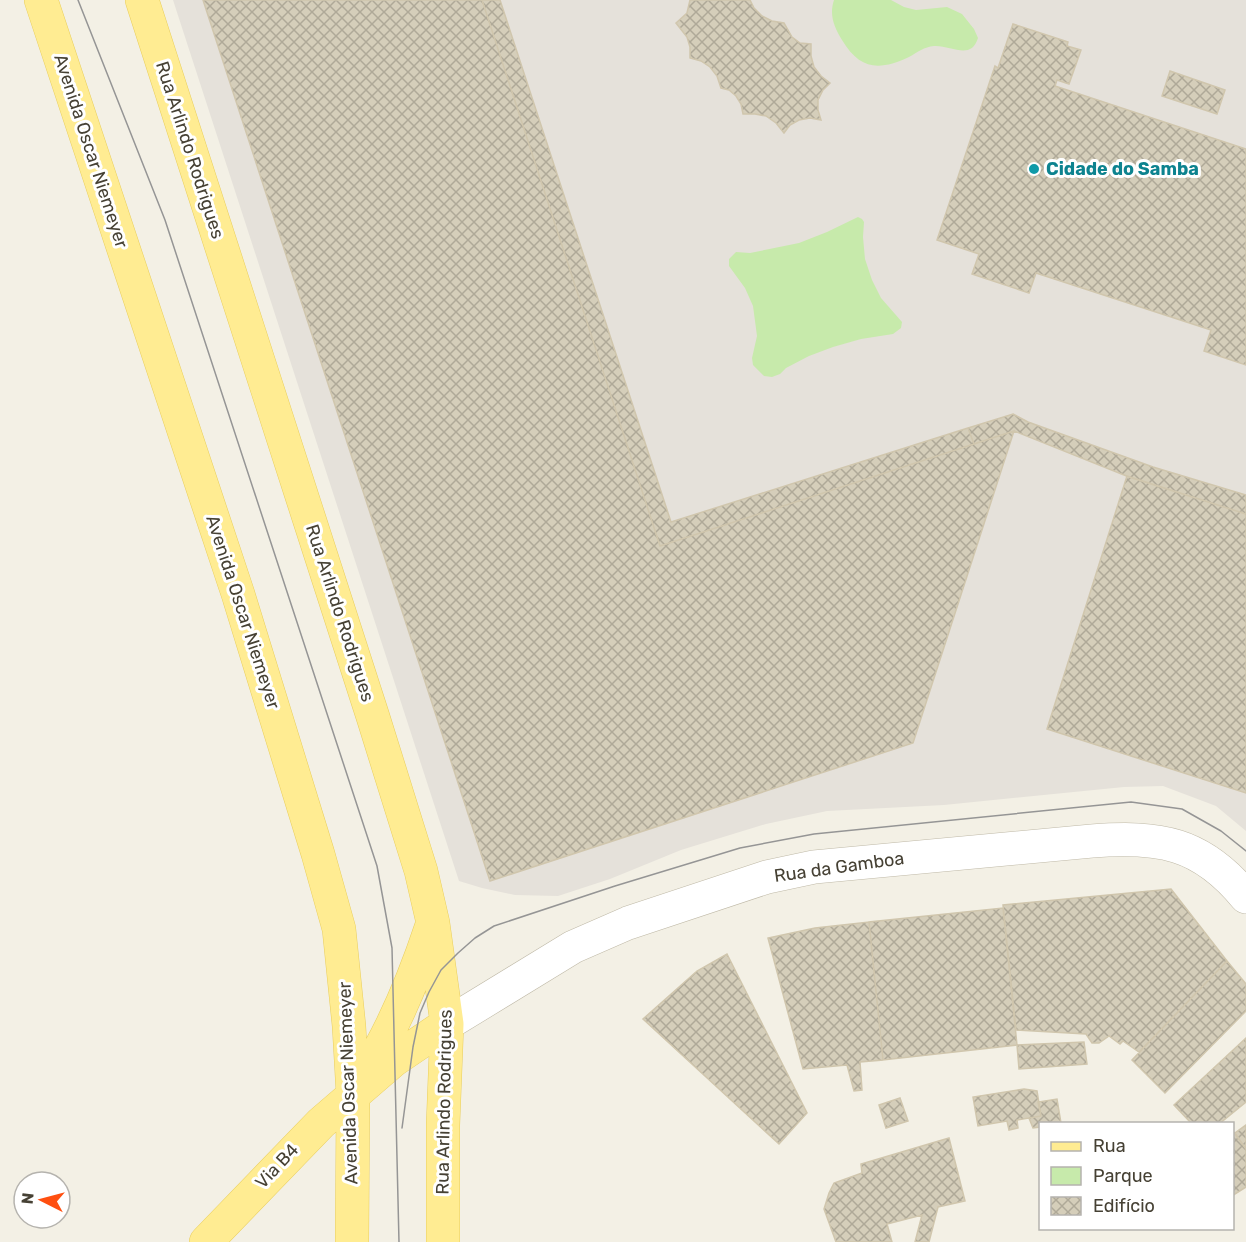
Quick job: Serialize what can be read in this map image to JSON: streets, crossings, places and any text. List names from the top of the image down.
{
  "streets": {
    "main road": ["Rua Arlindo Rodrigues", "Avenida Oscar Niemeyer", "Via B4"],
    "street": ["Rua da Gamboa"]
  },
  "crossings": [
    ["Rua Arlindo Rodrigues", "Rua da Gamboa"],
    ["Rua Arlindo Rodrigues", "Via B4"],
    ["Avenida Oscar Niemeyer", "Via B4"],
    ["Rua da Gamboa", "Via B4"]
  ],
  "places": ["Cidade do Samba"],
  "legend": ["Rua", "Parque", "Edifício"],
  "north": "left"
}
